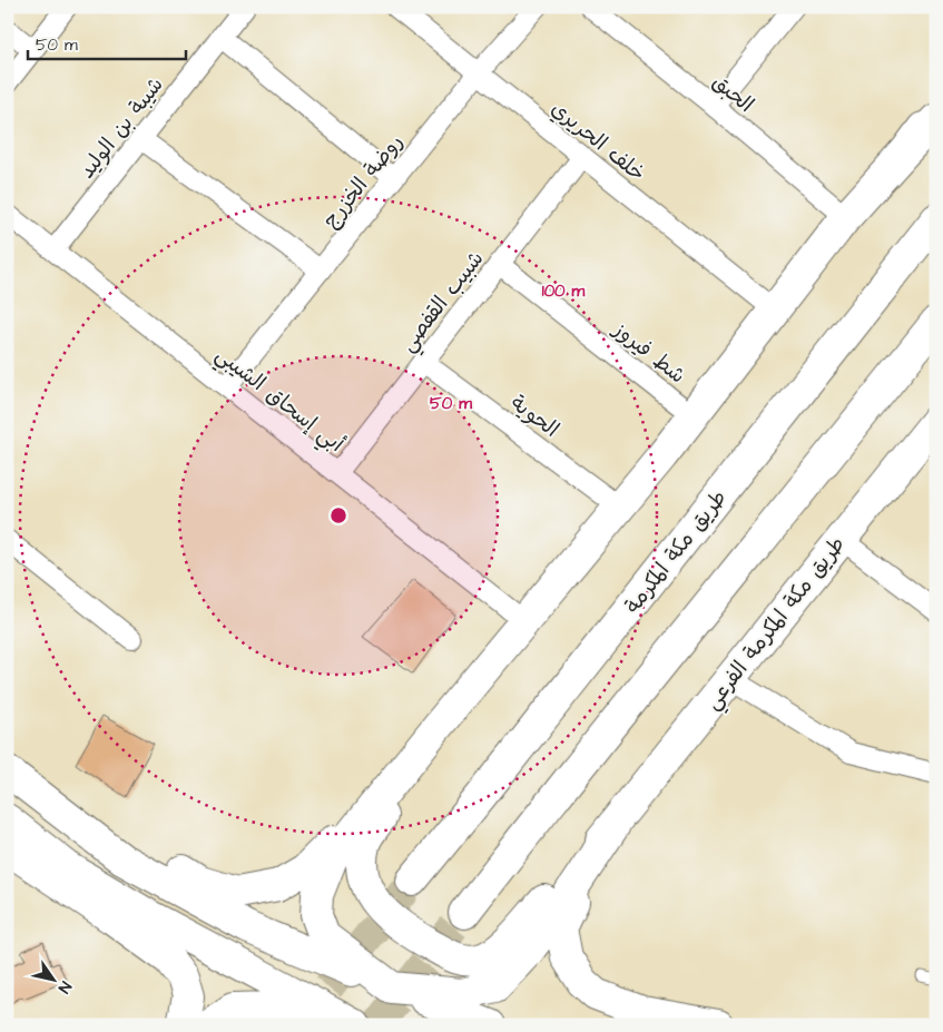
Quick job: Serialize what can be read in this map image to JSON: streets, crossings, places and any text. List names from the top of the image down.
{
  "streets": {
    "main road": ["طريق مكة المكرمة", "طريق مكة المكرمة الفرعي"],
    "street": [
      "الحبق",
      "شيبة بن الوليد",
      "خلف الحريري",
      "روضة الخزرج",
      "شبيب القفصي",
      "شط فيروز",
      "أبي إسحاق الشيبي",
      "الحوية"
    ]
  },
  "crossings": [
    ["شيبة بن الوليد", "أبي إسحاق الشيبي"],
    ["خلف الحريري", "روضة الخزرج"],
    ["خلف الحريري", "شبيب القفصي"],
    ["روضة الخزرج", "أبي إسحاق الشيبي"],
    ["شبيب القفصي", "شط فيروز"],
    ["شبيب القفصي", "أبي إسحاق الشيبي"],
    ["شبيب القفصي", "الحوية"]
  ],
  "scale_bar": "50 m",
  "north": "bottom right",
  "rings": ["100 m", "50 m"]
}
